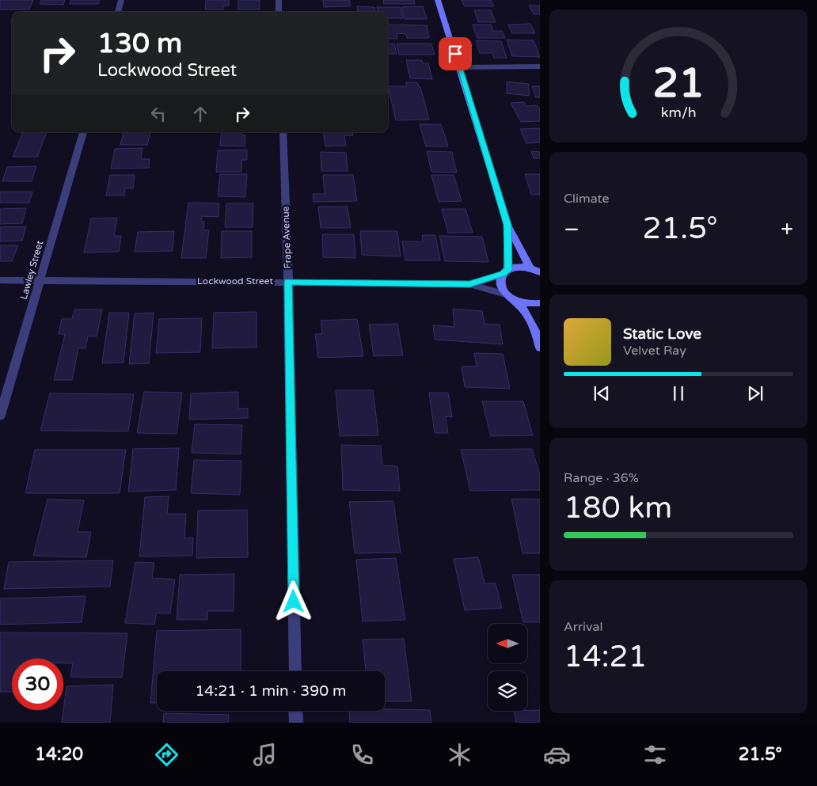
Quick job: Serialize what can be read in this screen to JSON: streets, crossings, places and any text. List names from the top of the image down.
{
  "streets": {
    "street": ["Frape Avenue", "Lawley Street", "Lockwood Street"]
  },
  "crossings": [
    ["Frape Avenue", "Lockwood Street"],
    ["Lawley Street", "Lockwood Street"]
  ],
  "north": "left",
  "page": {
    "turn": ["130 m", "Lockwood Street"],
    "tile": [
      "Climate",
      ["Range · 36%", "180 km"],
      ["Arrival", "14:21"]
    ],
    "heat": ["−", "21.5°", "+"],
    "song": ["Static Love", "Velvet Ray"],
    "limit": "30",
    "trip": "14:21 · 1 min · 390 m",
    "tabs": ["14:20", "21.5°"],
    "gauge": ["21", "km/h"]
  }
}
